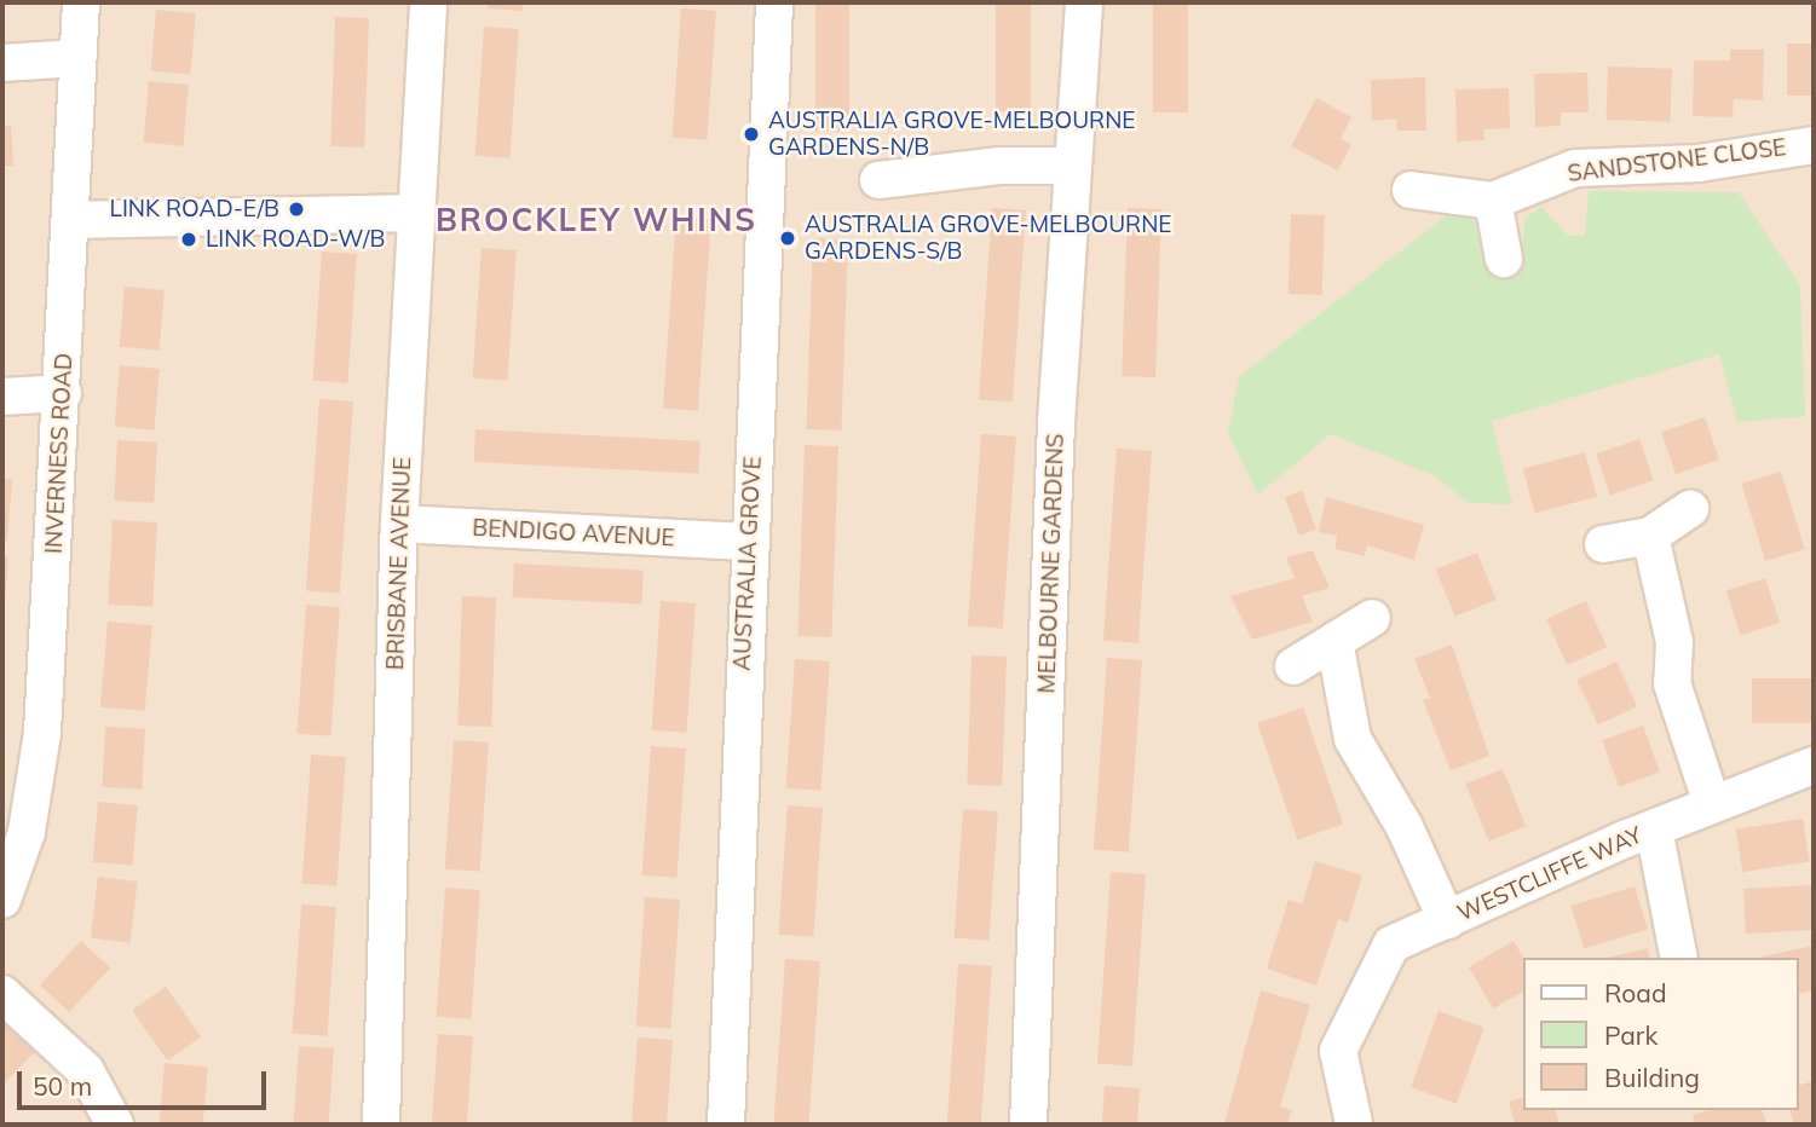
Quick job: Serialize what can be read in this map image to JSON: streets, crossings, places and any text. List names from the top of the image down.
{
  "streets": {
    "street": [
      "SANDSTONE CLOSE",
      "INVERNESS ROAD",
      "BENDIGO AVENUE",
      "BRISBANE AVENUE",
      "AUSTRALIA GROVE",
      "MELBOURNE GARDENS",
      "WESTCLIFFE WAY"
    ]
  },
  "crossings": [
    ["BENDIGO AVENUE", "BRISBANE AVENUE"],
    ["BENDIGO AVENUE", "AUSTRALIA GROVE"]
  ],
  "districts": ["BROCKLEY WHINS"],
  "places": [
    "AUSTRALIA GROVE-MELBOURNE GARDENS-N/B",
    "LINK ROAD-E/B",
    "AUSTRALIA GROVE-MELBOURNE GARDENS-S/B",
    "LINK ROAD-W/B"
  ],
  "legend": ["Road", "Park", "Building"],
  "scale_bar": "50 m"
}
